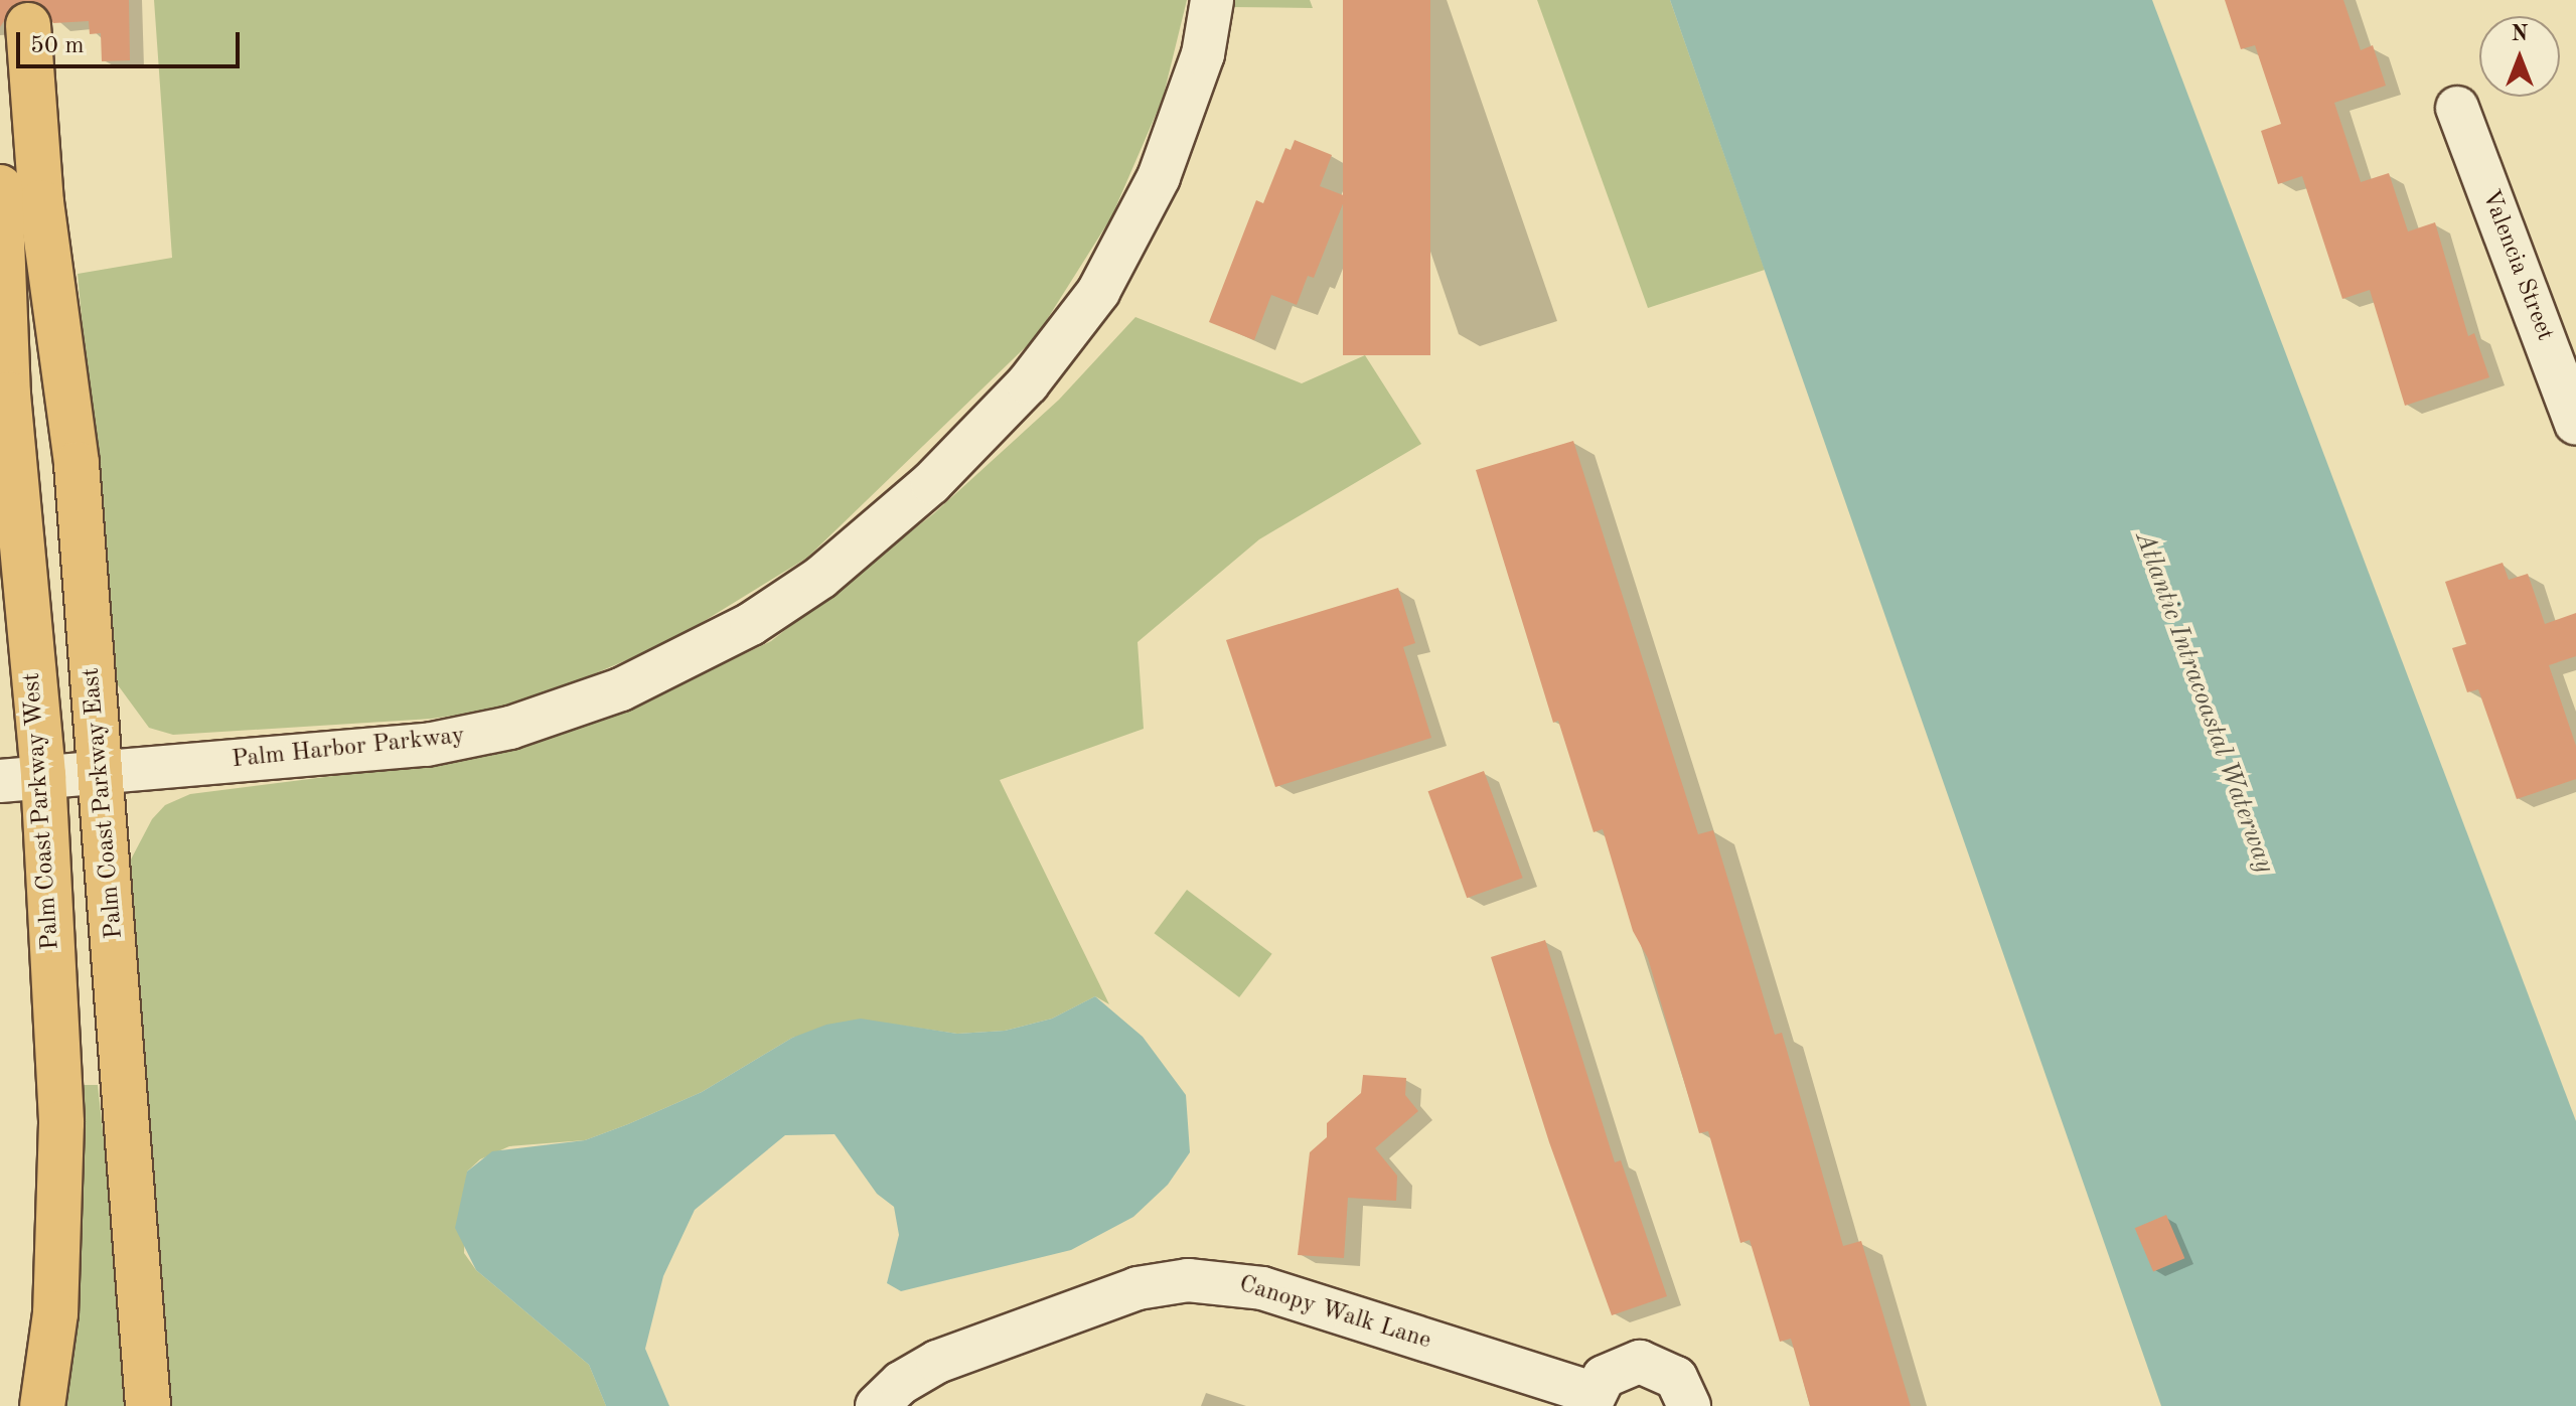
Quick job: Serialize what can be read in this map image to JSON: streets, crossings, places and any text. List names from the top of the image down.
{
  "streets": {
    "main road": ["Palm Coast Parkway East", "Palm Coast Parkway West"],
    "street": ["Valencia Street", "Palm Harbor Parkway", "Canopy Walk Lane"]
  },
  "crossings": [
    ["Palm Harbor Parkway", "Palm Coast Parkway East"],
    ["Palm Harbor Parkway", "Palm Coast Parkway West"],
    ["Palm Coast Parkway East", "Palm Coast Parkway West"]
  ],
  "water": ["Atlantic Intracoastal Waterway"],
  "scale_bar": "50 m",
  "north": "top"
}
